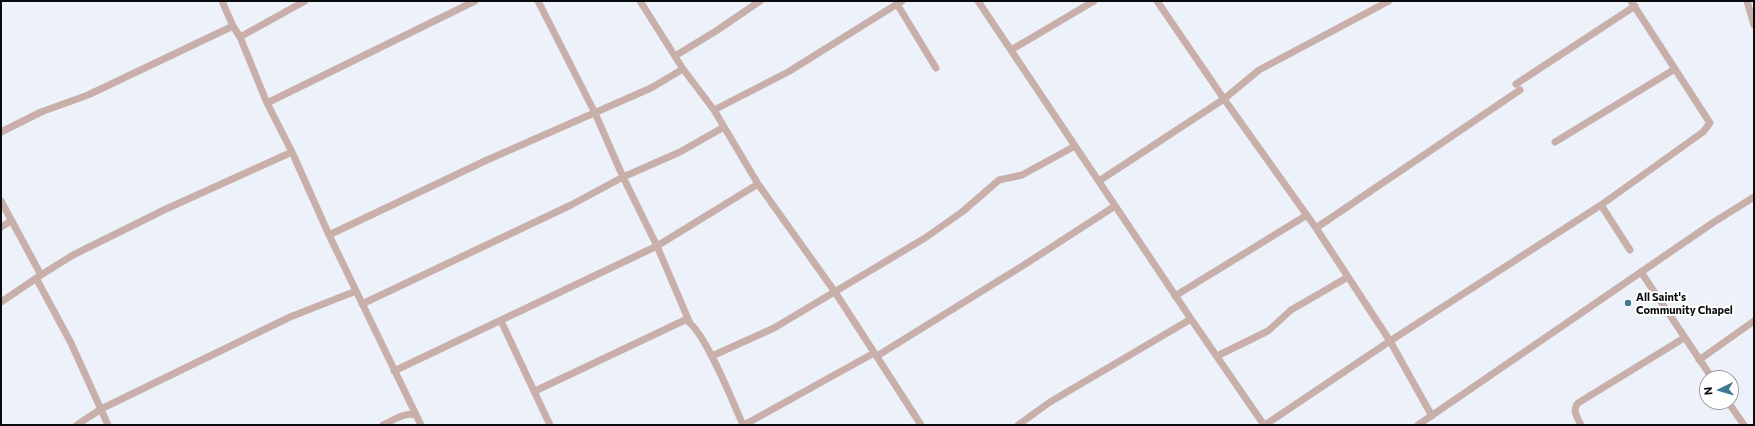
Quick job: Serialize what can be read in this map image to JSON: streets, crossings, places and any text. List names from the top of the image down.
{
  "places": ["All Saint's Community Chapel"],
  "north": "left"
}
